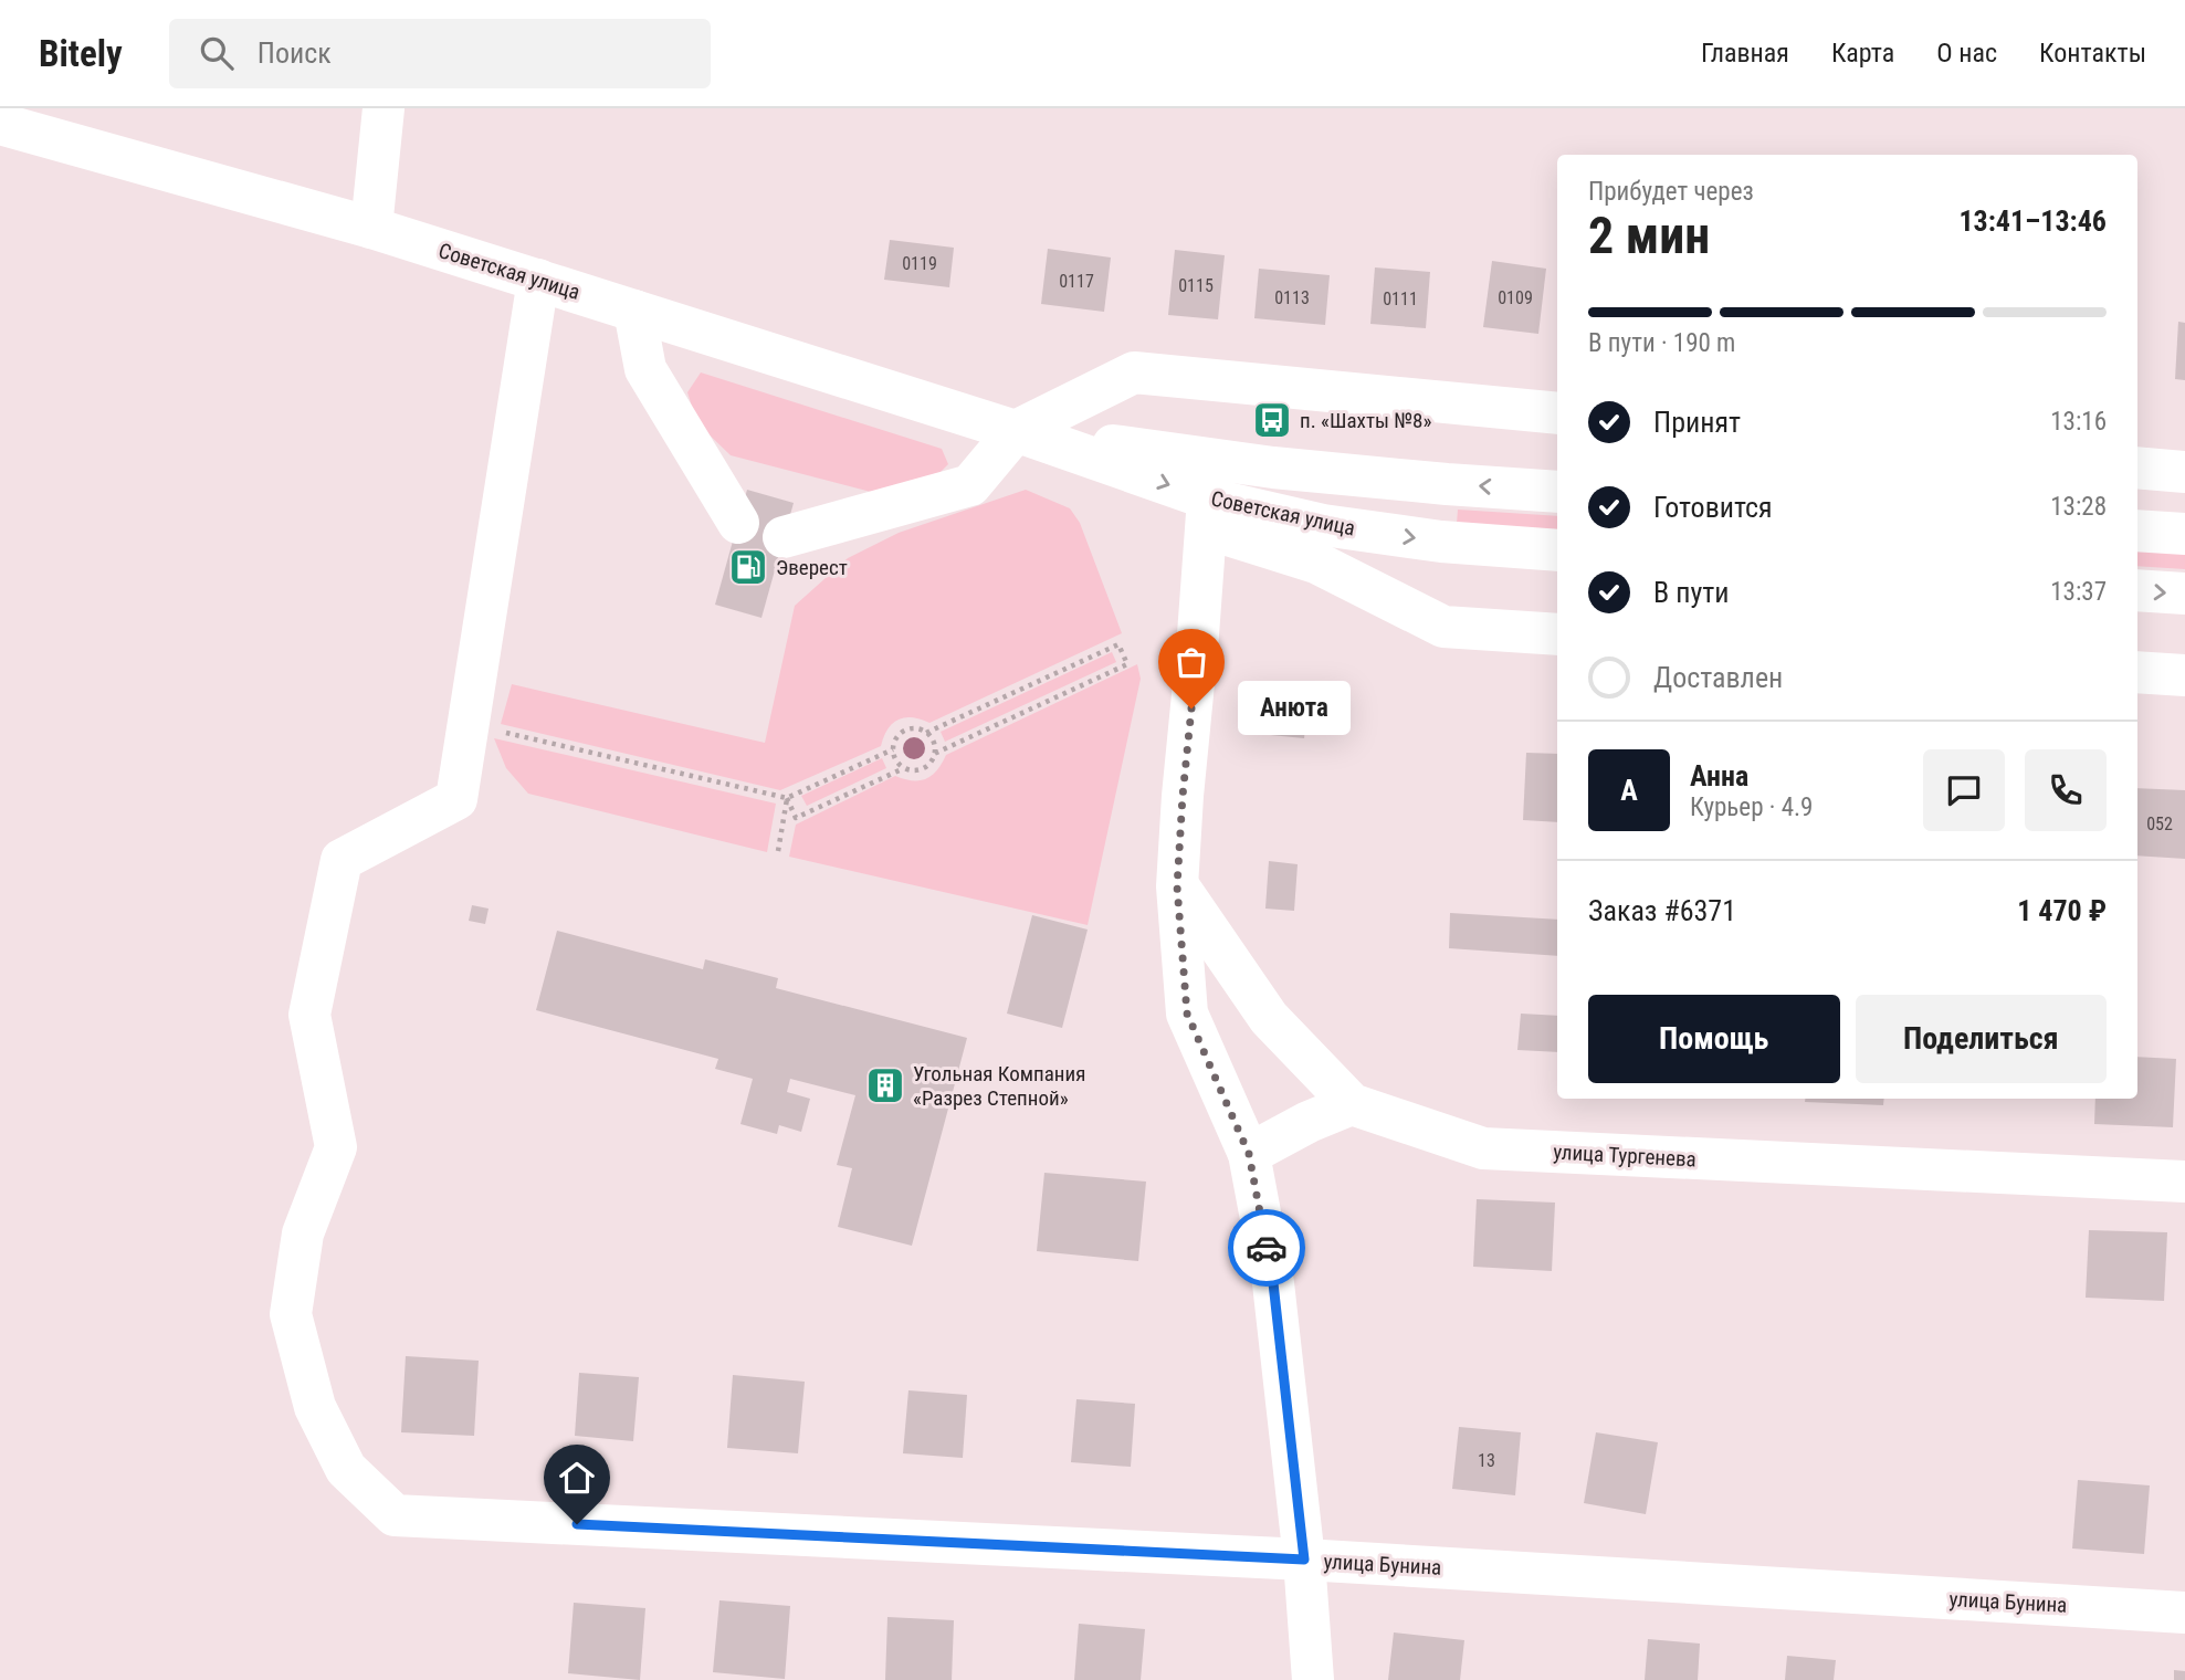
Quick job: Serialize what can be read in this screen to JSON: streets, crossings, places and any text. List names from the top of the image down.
{
  "streets": {
    "street": ["Советская улица", "улица Тургенева", "улица Бунина"]
  },
  "crossings": [
    ["Советская улица", "улица Бунина"]
  ],
  "places": {
    "bus stop": ["п. «Шахты №8»"],
    "fuel station": ["Эверест"],
    "other": ["Анюта"],
    "building": ["Угольная Компания «Разрез Степной»"]
  },
  "house_numbers": [
    "0119",
    "0117",
    "0115",
    "0113",
    "0109",
    "0111",
    "052",
    "13"
  ],
  "page": {
    "header": "Bitely",
    "search": "Поиск",
    "nav": [
      "Главная",
      "Карта",
      "О нас",
      "Контакты"
    ],
    "heading": ["2 мин", "Прибудет через", "13:41–13:46"],
    "panel": [
      "Анна",
      "Курьер · 4.9",
      "Заказ #6371",
      "1 470 ₽"
    ],
    "bar": "В пути · 190 m",
    "list": [
      ["Принят", "13:16"],
      ["Готовится", "13:28"],
      ["В пути", "13:37"],
      "Доставлен"
    ],
    "bubble": "Анюта",
    "round": "А",
    "buttons": ["Помощь", "Поделиться"]
  }
}
